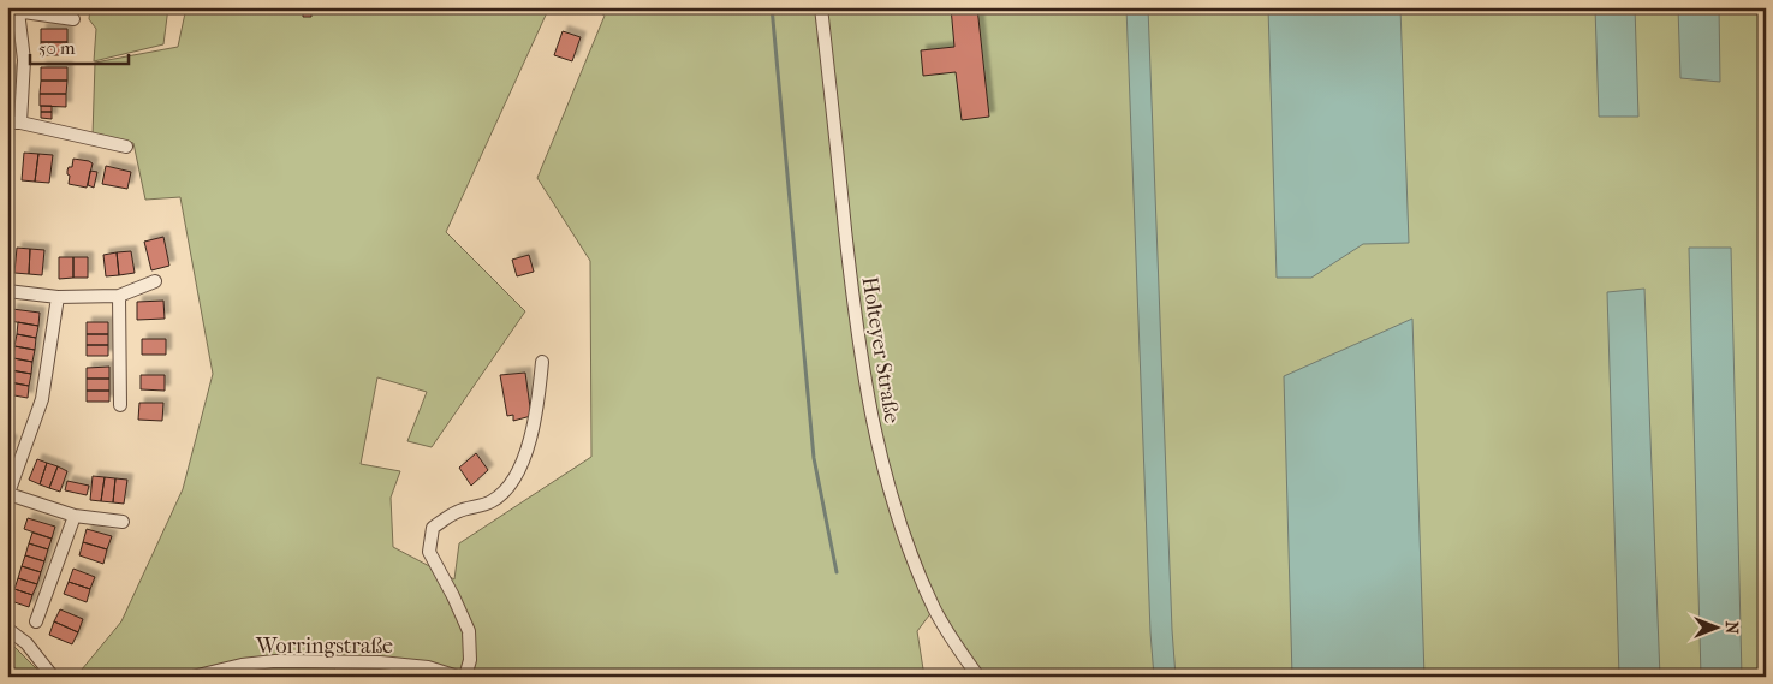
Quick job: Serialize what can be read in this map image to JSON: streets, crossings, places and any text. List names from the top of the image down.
{
  "streets": {
    "street": ["Holteyer Straße", "Worringstraße"]
  },
  "scale_bar": "50 m",
  "north": "right"
}
